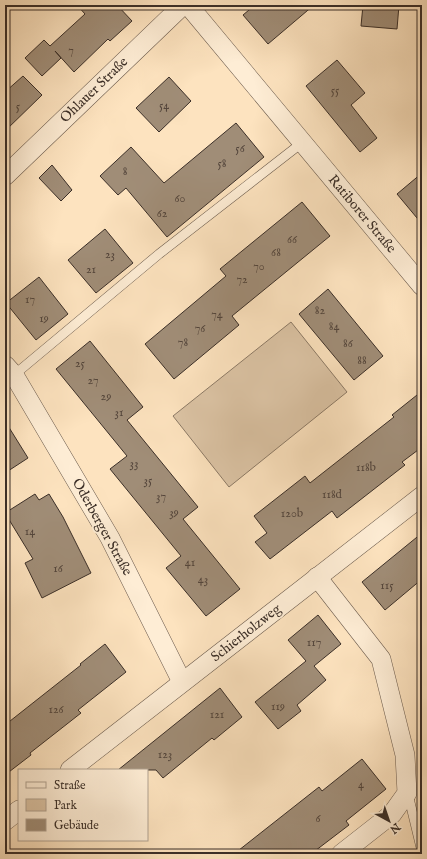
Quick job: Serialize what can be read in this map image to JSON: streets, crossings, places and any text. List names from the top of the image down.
{
  "streets": {
    "street": [
      "Ohlauer Straße",
      "Ratiborer Straße",
      "Oderberger Straße",
      "Schierholzweg"
    ]
  },
  "crossings": [
    ["Ratiborer Straße", "Oderberger Straße"],
    ["Oderberger Straße", "Schierholzweg"]
  ],
  "house_numbers": [
    "7",
    "55",
    "54",
    "5",
    "56",
    "58",
    "8",
    "60",
    "62",
    "66",
    "68",
    "23",
    "70",
    "21",
    "72",
    "17",
    "82",
    "74",
    "19",
    "84",
    "76",
    "78",
    "86",
    "88",
    "25",
    "27",
    "29",
    "31",
    "33",
    "118b",
    "35",
    "118d",
    "37",
    "39",
    "120b",
    "14",
    "41",
    "16",
    "43",
    "115",
    "117",
    "119",
    "126",
    "121",
    "123",
    "4",
    "6"
  ],
  "legend": ["Straße", "Park", "Gebäude"],
  "north": "bottom right"
}
